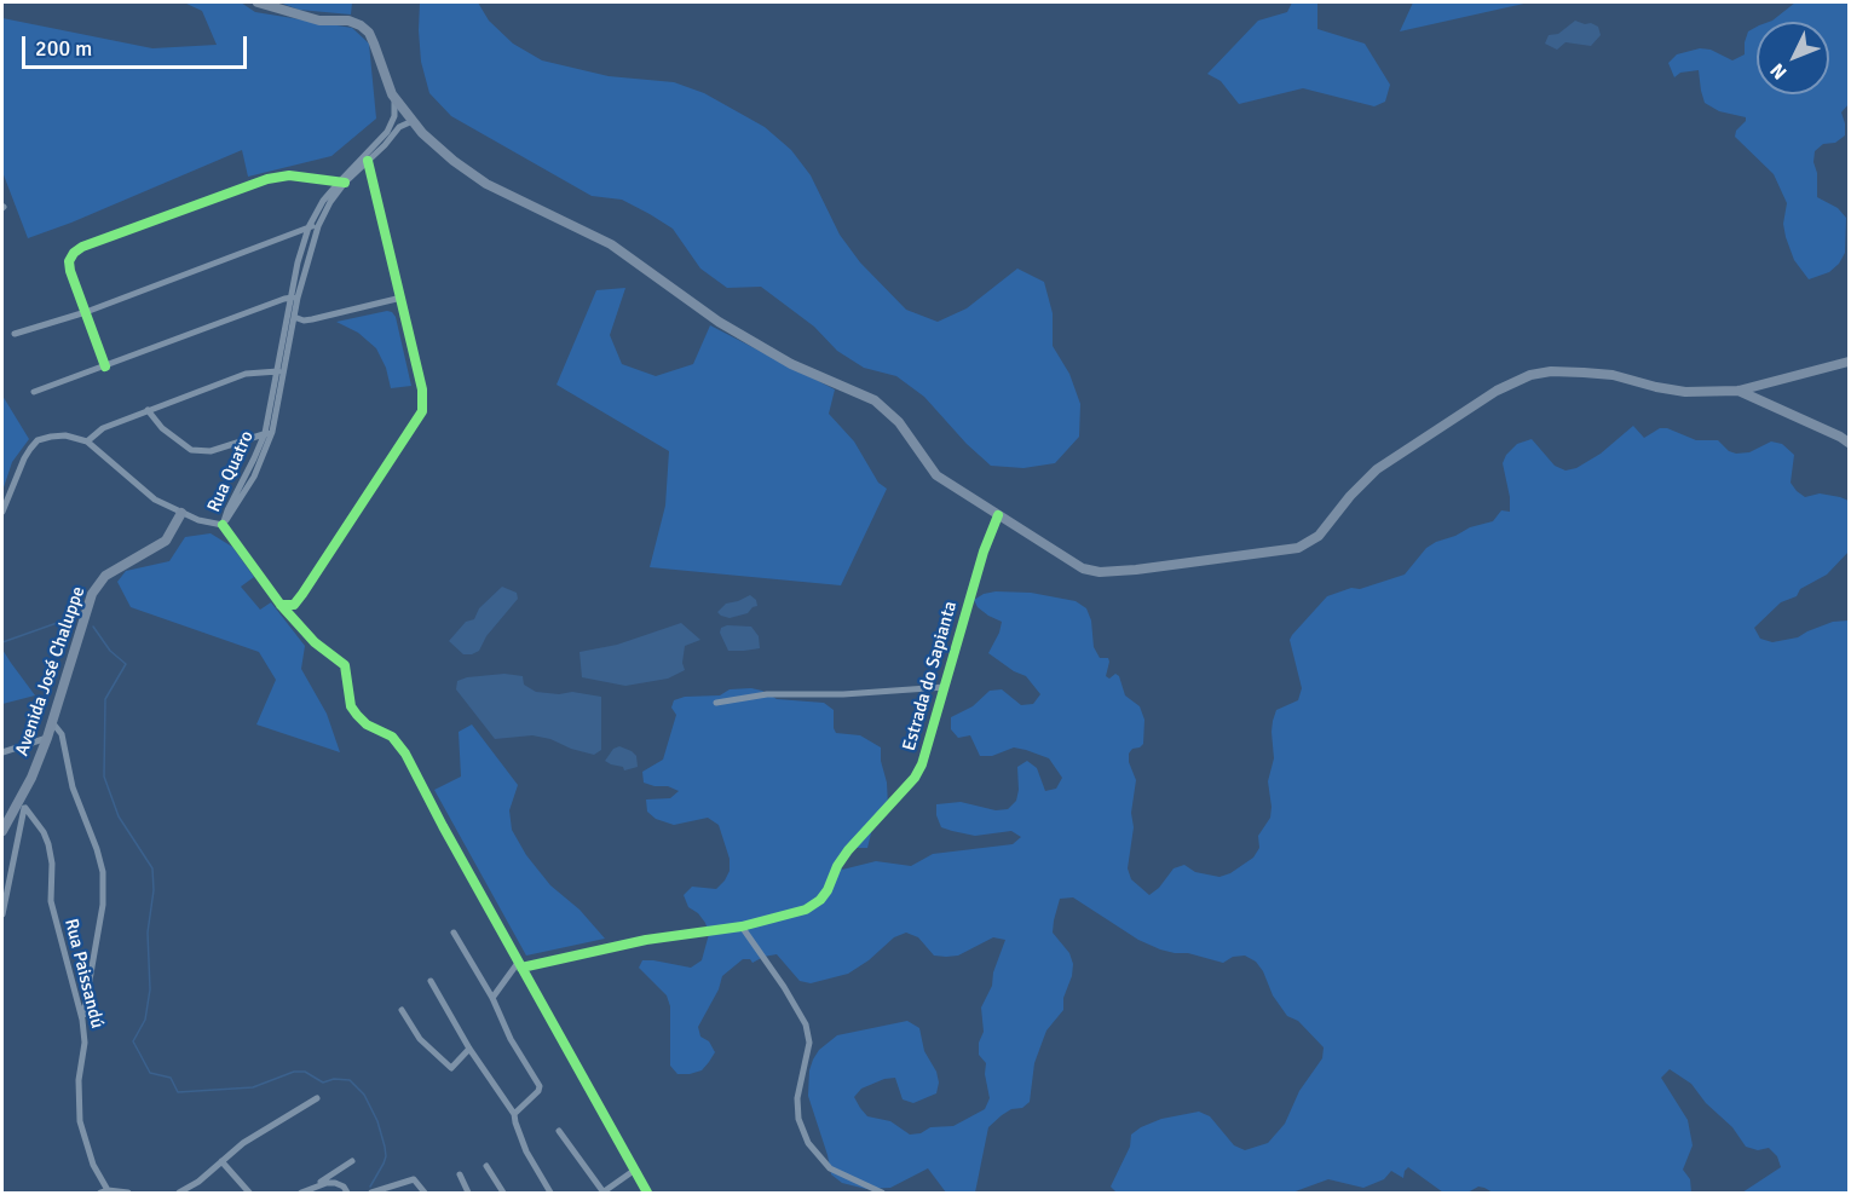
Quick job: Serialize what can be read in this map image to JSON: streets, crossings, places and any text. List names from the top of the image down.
{
  "streets": {
    "main road": ["Avenida José Chaluppe"],
    "street": ["Rua Quatro", "Estrada do Sapianta", "Rua Paissandú"]
  },
  "crossings": [
    ["Avenida José Chaluppe", "Rua Paissandú"]
  ],
  "scale_bar": "200 m",
  "north": "bottom left"
}
